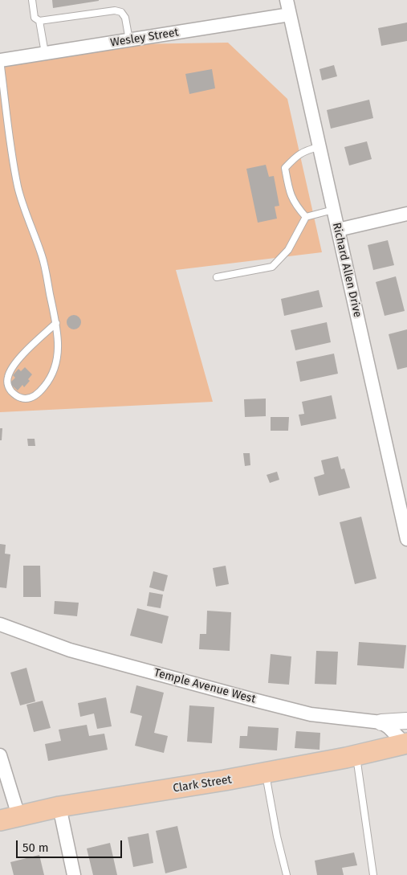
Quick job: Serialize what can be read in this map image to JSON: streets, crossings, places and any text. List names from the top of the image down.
{
  "streets": {
    "main road": ["Clark Street"],
    "street": ["Wesley Street", "Richard Allen Drive", "Temple Avenue West"]
  },
  "crossings": [
    ["Wesley Street", "Richard Allen Drive"]
  ],
  "scale_bar": "50 m"
}
